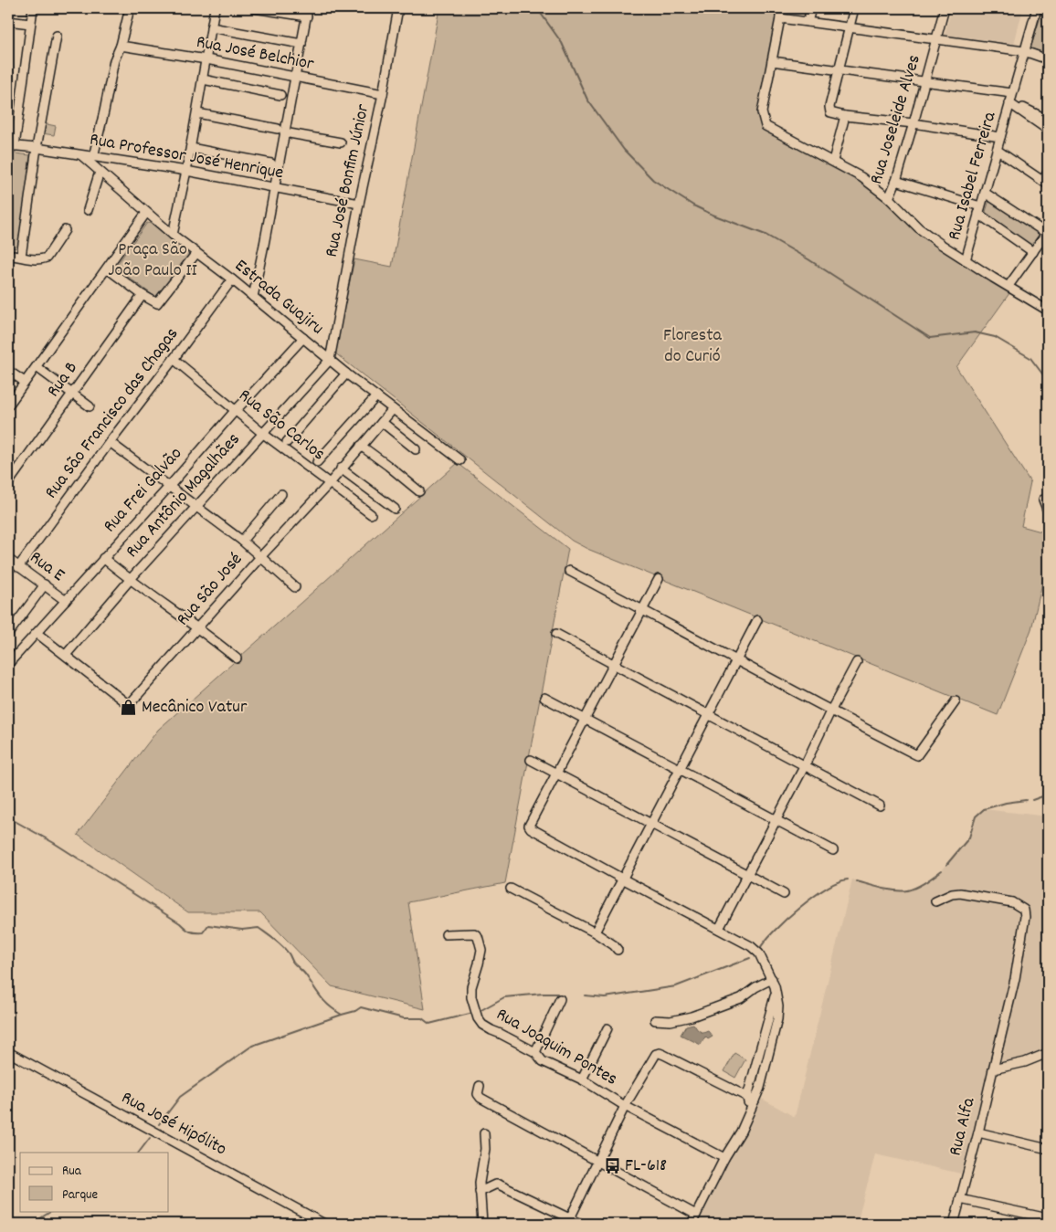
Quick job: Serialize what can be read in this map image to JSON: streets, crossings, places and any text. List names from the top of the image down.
{
  "streets": {
    "street": [
      "Rua José Belchior",
      "Rua Joseleide Alves",
      "Rua Professor José Henrique",
      "Rua Isabel Ferreira",
      "Rua José Bonfim Júnior",
      "Estrada Guajiru",
      "Rua B",
      "Rua São Francisco das Chagas",
      "Rua São Carlos",
      "Rua Frei Galvão",
      "Rua Antônio Magalhães",
      "Rua E",
      "Rua São José",
      "Rua Joaquim Pontes",
      "Rua José Hipólito",
      "Rua Alfa"
    ]
  },
  "crossings": [
    ["Rua José Belchior", "Rua José Bonfim Júnior"],
    ["Rua Joseleide Alves", "Rua Isabel Ferreira"],
    ["Rua Professor José Henrique", "Rua José Bonfim Júnior"],
    ["Rua Professor José Henrique", "Estrada Guajiru"],
    ["Rua José Bonfim Júnior", "Estrada Guajiru"],
    ["Rua José Bonfim Júnior", "Rua Antônio Magalhães"],
    ["Estrada Guajiru", "Rua São Francisco das Chagas"],
    ["Estrada Guajiru", "Rua Frei Galvão"],
    ["Estrada Guajiru", "Rua Antônio Magalhães"],
    ["Estrada Guajiru", "Rua São José"],
    ["Rua São Francisco das Chagas", "Rua São Carlos"],
    ["Rua São Francisco das Chagas", "Rua E"],
    ["Rua São Carlos", "Rua Frei Galvão"],
    ["Rua São Carlos", "Rua Antônio Magalhães"],
    ["Rua São Carlos", "Rua São José"],
    ["Rua Frei Galvão", "Rua E"],
    ["Rua Frei Galvão", "Rua São José"],
    ["Rua Antônio Magalhães", "Rua São José"]
  ],
  "parks": ["Praça São João Paulo II", "Floresta do Curió"],
  "places": {
    "shop": ["Mecânico Vatur"],
    "bus stop": ["FL-618"]
  },
  "legend": ["Rua", "Parque"]
}
